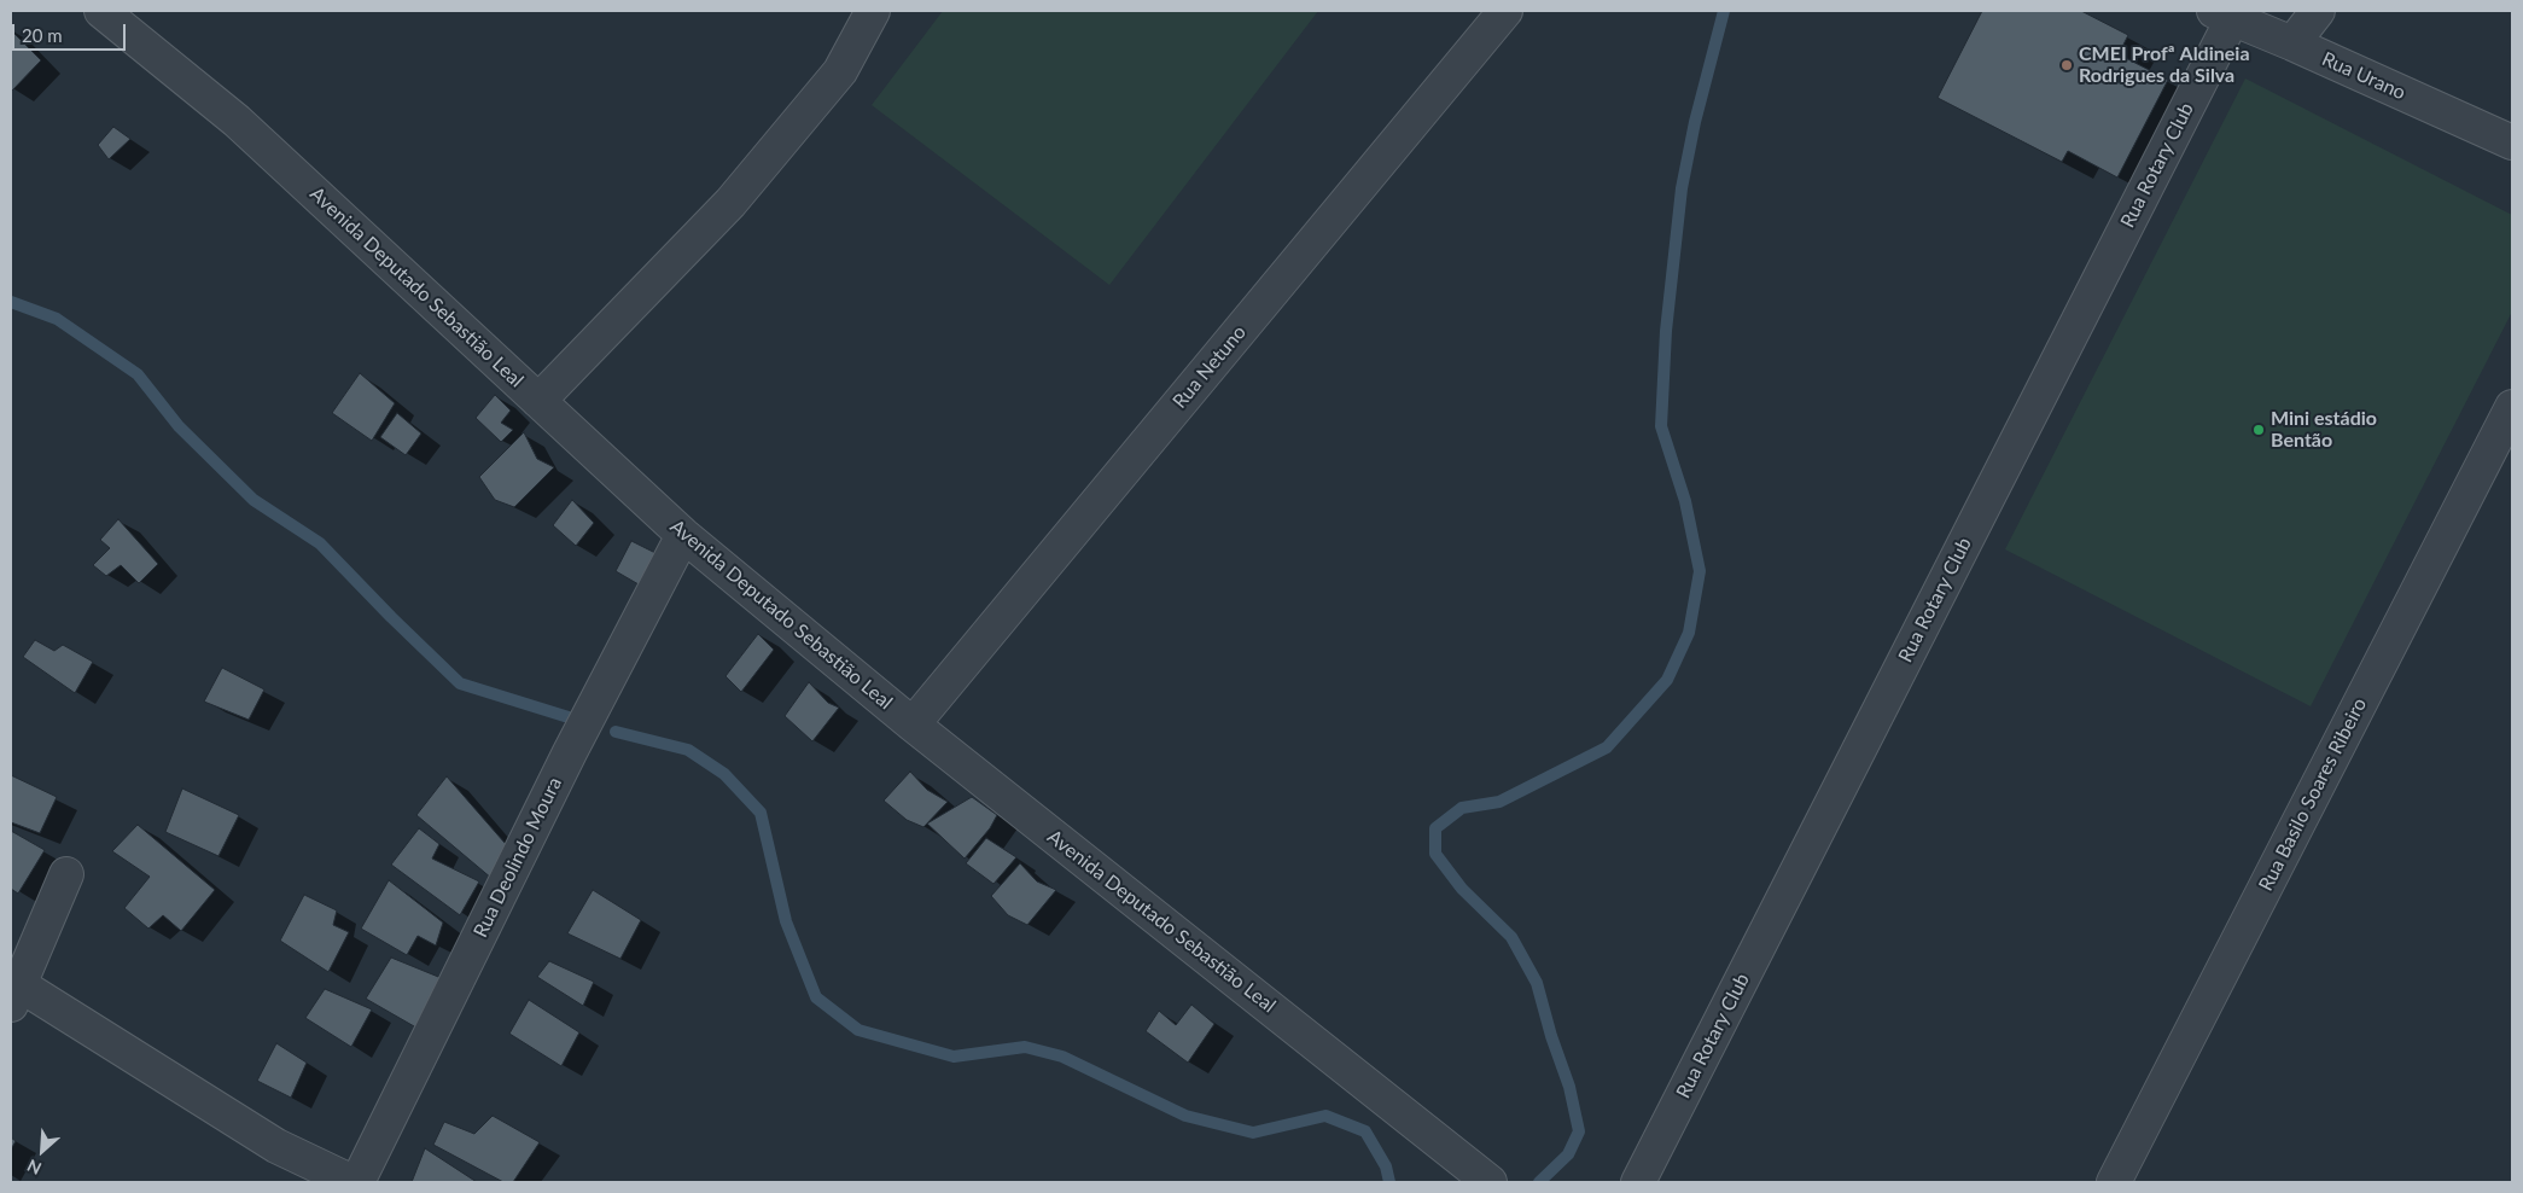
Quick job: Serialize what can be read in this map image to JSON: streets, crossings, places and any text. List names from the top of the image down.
{
  "streets": {
    "street": [
      "Rua Urano",
      "Rua Rotary Club",
      "Avenida Deputado Sebastião Leal",
      "Rua Netuno",
      "Rua Basilo Soares Ribeiro",
      "Rua Deolindo Moura"
    ]
  },
  "crossings": [
    ["Rua Urano", "Rua Rotary Club"],
    ["Avenida Deputado Sebastião Leal", "Rua Netuno"],
    ["Avenida Deputado Sebastião Leal", "Rua Deolindo Moura"]
  ],
  "places": ["CMEI Profª Aldineia Rodrigues da Silva", "Mini estádio Bentão"],
  "scale_bar": "20 m",
  "north": "bottom left"
}
